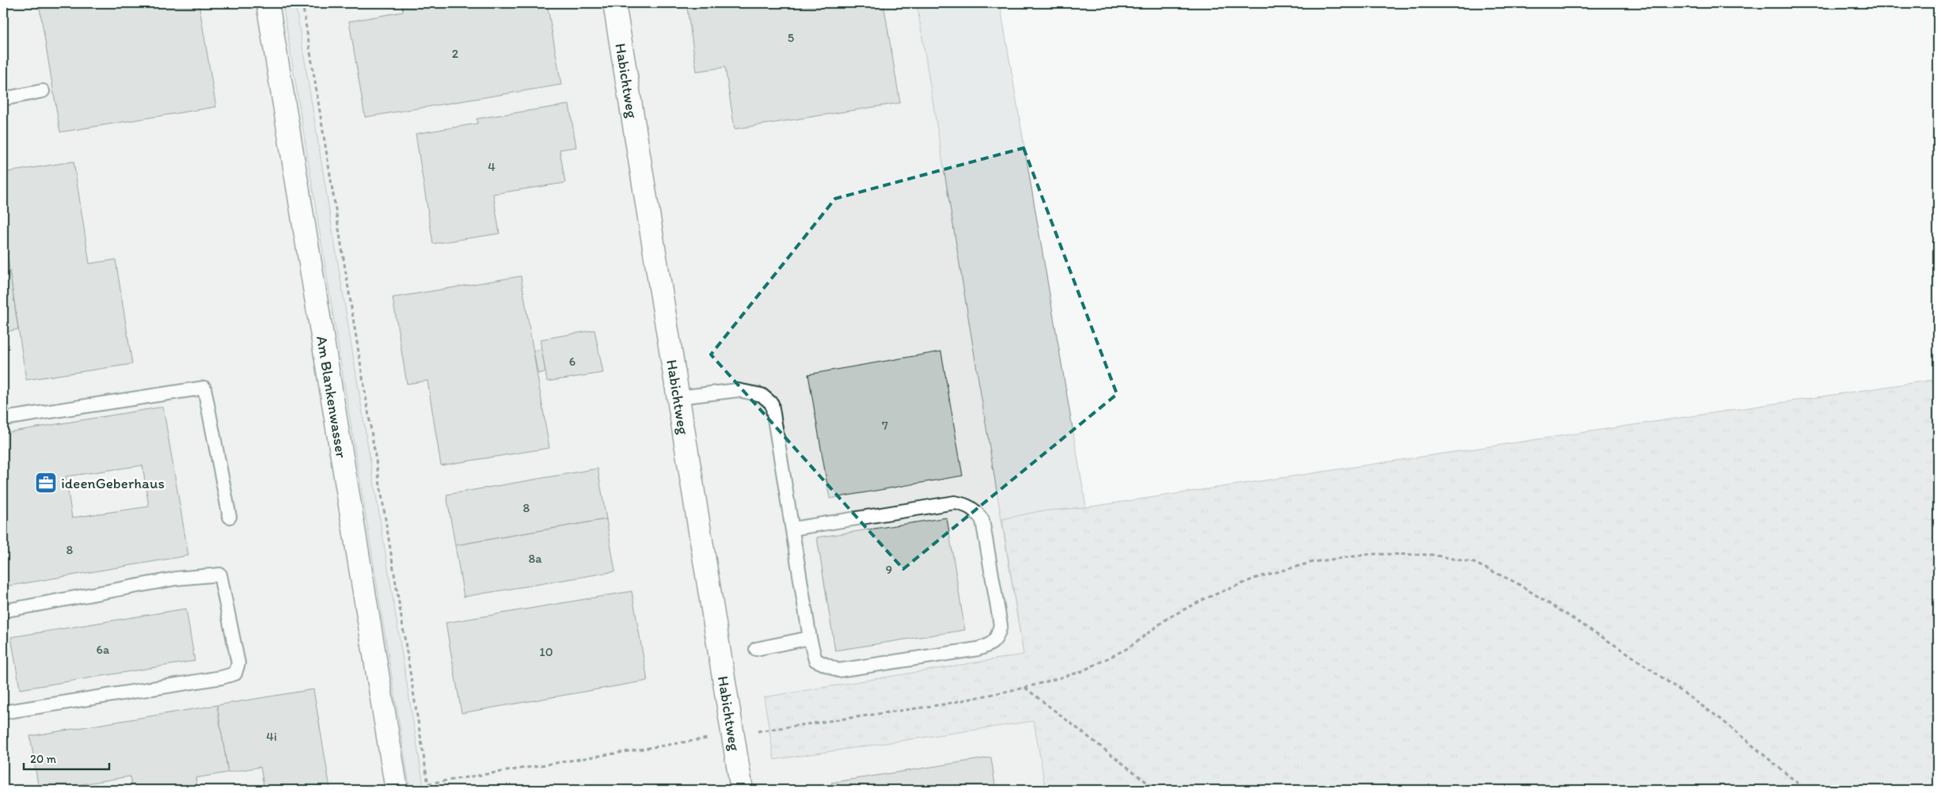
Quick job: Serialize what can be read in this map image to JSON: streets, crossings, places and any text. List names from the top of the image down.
{
  "streets": {
    "street": ["Habichtweg", "Am Blankenwasser"]
  },
  "places": {
    "office": ["ideenGeberhaus"]
  },
  "house_numbers": [
    "5",
    "2",
    "4",
    "6",
    "7",
    "8",
    "8",
    "8a",
    "9",
    "6a",
    "10",
    "4i"
  ],
  "scale_bar": "20 m"
}
